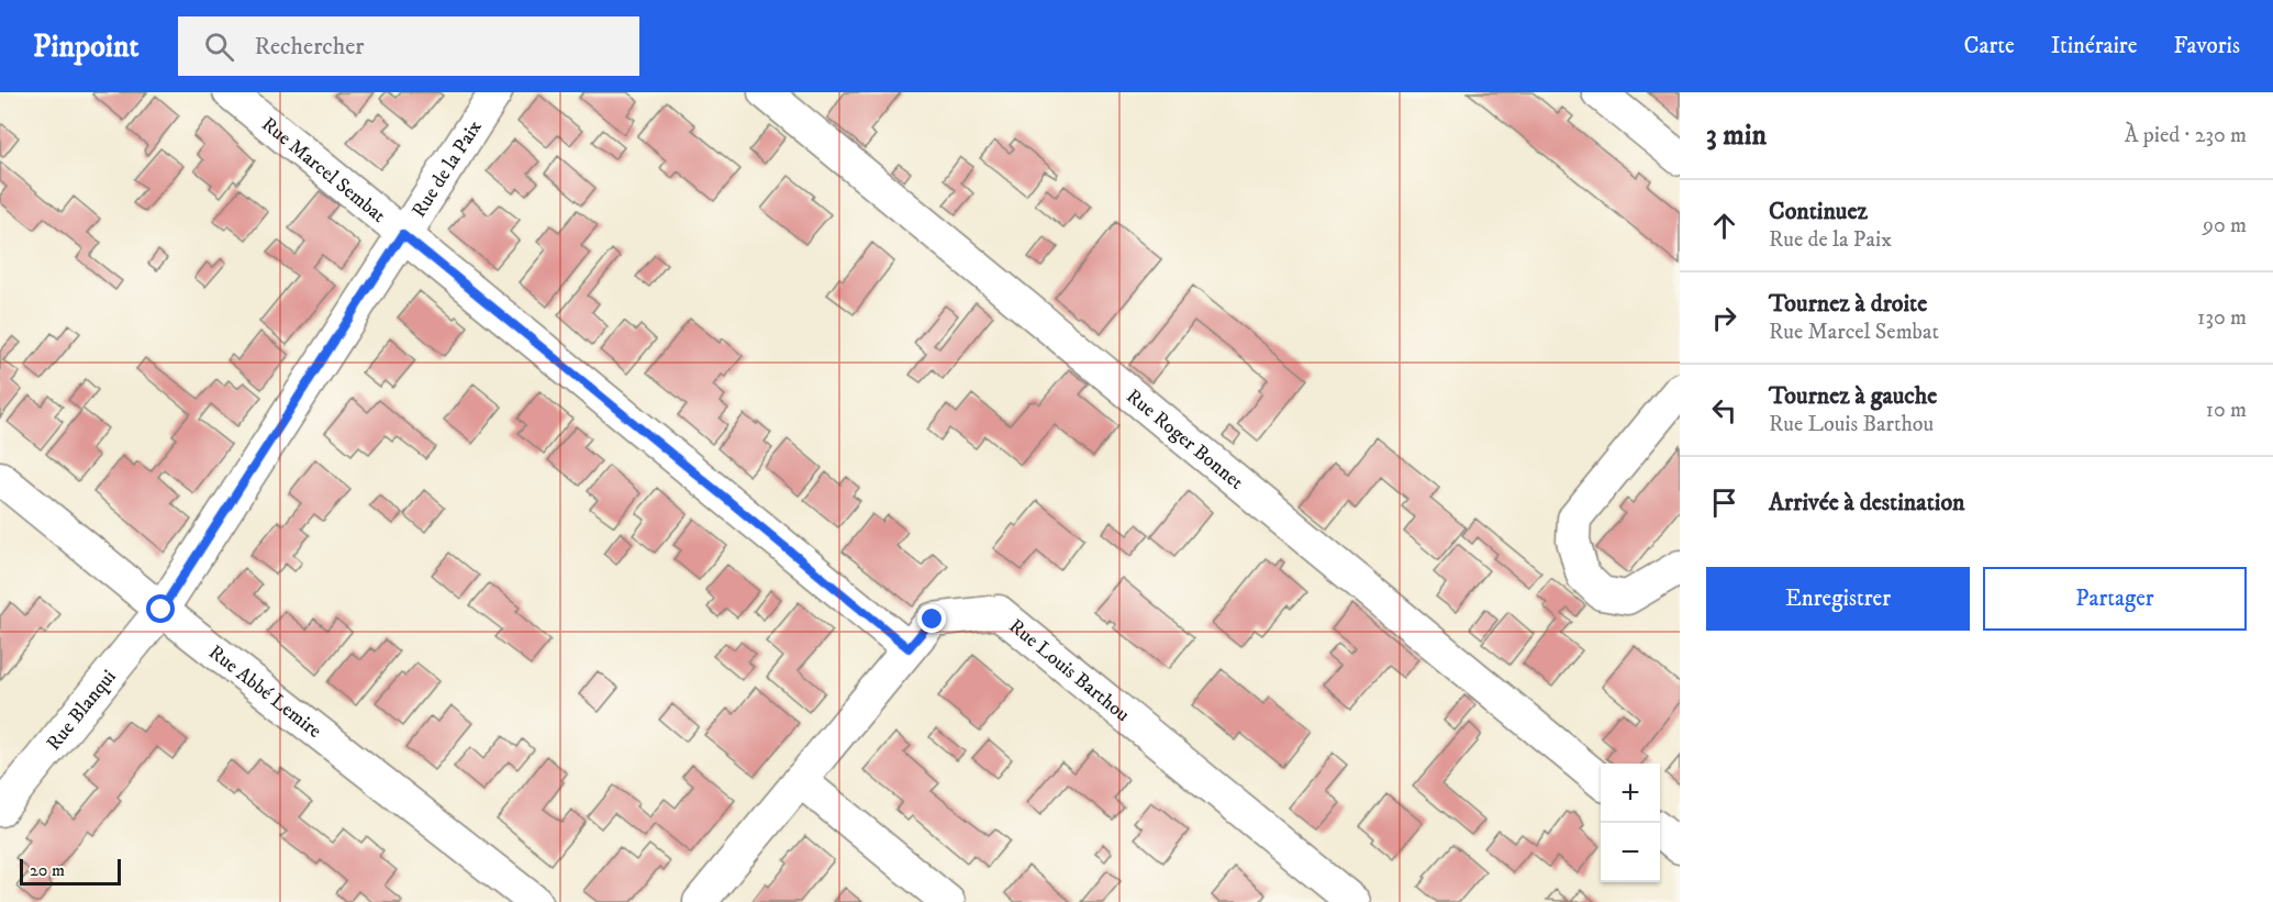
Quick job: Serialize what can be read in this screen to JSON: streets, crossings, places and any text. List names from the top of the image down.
{
  "streets": {
    "street": [
      "Rue de la Paix",
      "Rue Marcel Sembat",
      "Rue Roger Bonnet",
      "Rue Louis Barthou",
      "Rue Abbé Lemire",
      "Rue Blanqui"
    ]
  },
  "crossings": [
    ["Rue de la Paix", "Rue Marcel Sembat"],
    ["Rue de la Paix", "Rue Abbé Lemire"],
    ["Rue de la Paix", "Rue Blanqui"],
    ["Rue Marcel Sembat", "Rue Louis Barthou"],
    ["Rue Abbé Lemire", "Rue Blanqui"]
  ],
  "scale_bar": "20 m",
  "page": {
    "header": "Pinpoint",
    "search": "Rechercher",
    "nav": ["Carte", "Itinéraire", "Favoris"],
    "heading": ["3 min", "À pied · 230 m"],
    "list": [
      ["Continuez", "Rue de la Paix", "90 m"],
      ["Tournez à droite", "Rue Marcel Sembat", "130 m"],
      ["Tournez à gauche", "Rue Louis Barthou", "10 m"],
      "Arrivée à destination"
    ],
    "buttons": ["Enregistrer", "Partager"],
    "map_buttons": ["+", "−"],
    "scale": "20 m"
  }
}
